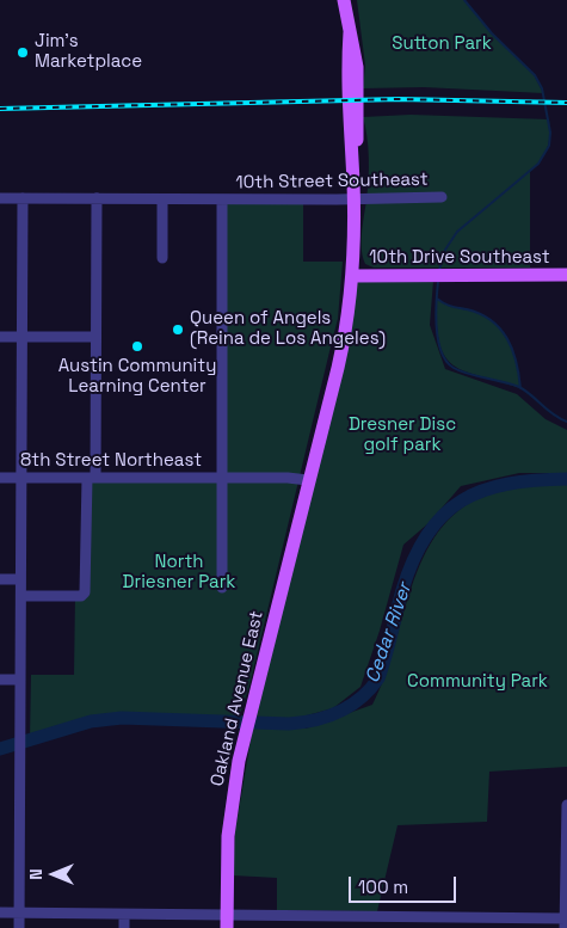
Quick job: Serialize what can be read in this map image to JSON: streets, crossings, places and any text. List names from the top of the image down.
{
  "streets": {
    "main road": ["10th Drive Southeast", "Oakland Avenue East"],
    "street": ["10th Street Southeast", "8th Street Northeast"]
  },
  "crossings": [
    ["10th Street Southeast", "Oakland Avenue East"],
    ["10th Drive Southeast", "Oakland Avenue East"],
    ["8th Street Northeast", "Oakland Avenue East"]
  ],
  "water": ["Cedar River"],
  "parks": [
    "Sutton Park",
    "Dresner Disc golf park",
    "North Driesner Park",
    "Community Park"
  ],
  "places": ["Jim's Marketplace", "Queen of Angels (Reina de Los Angeles)", "Austin Community Learning Center"],
  "scale_bar": "100 m",
  "north": "left"
}
